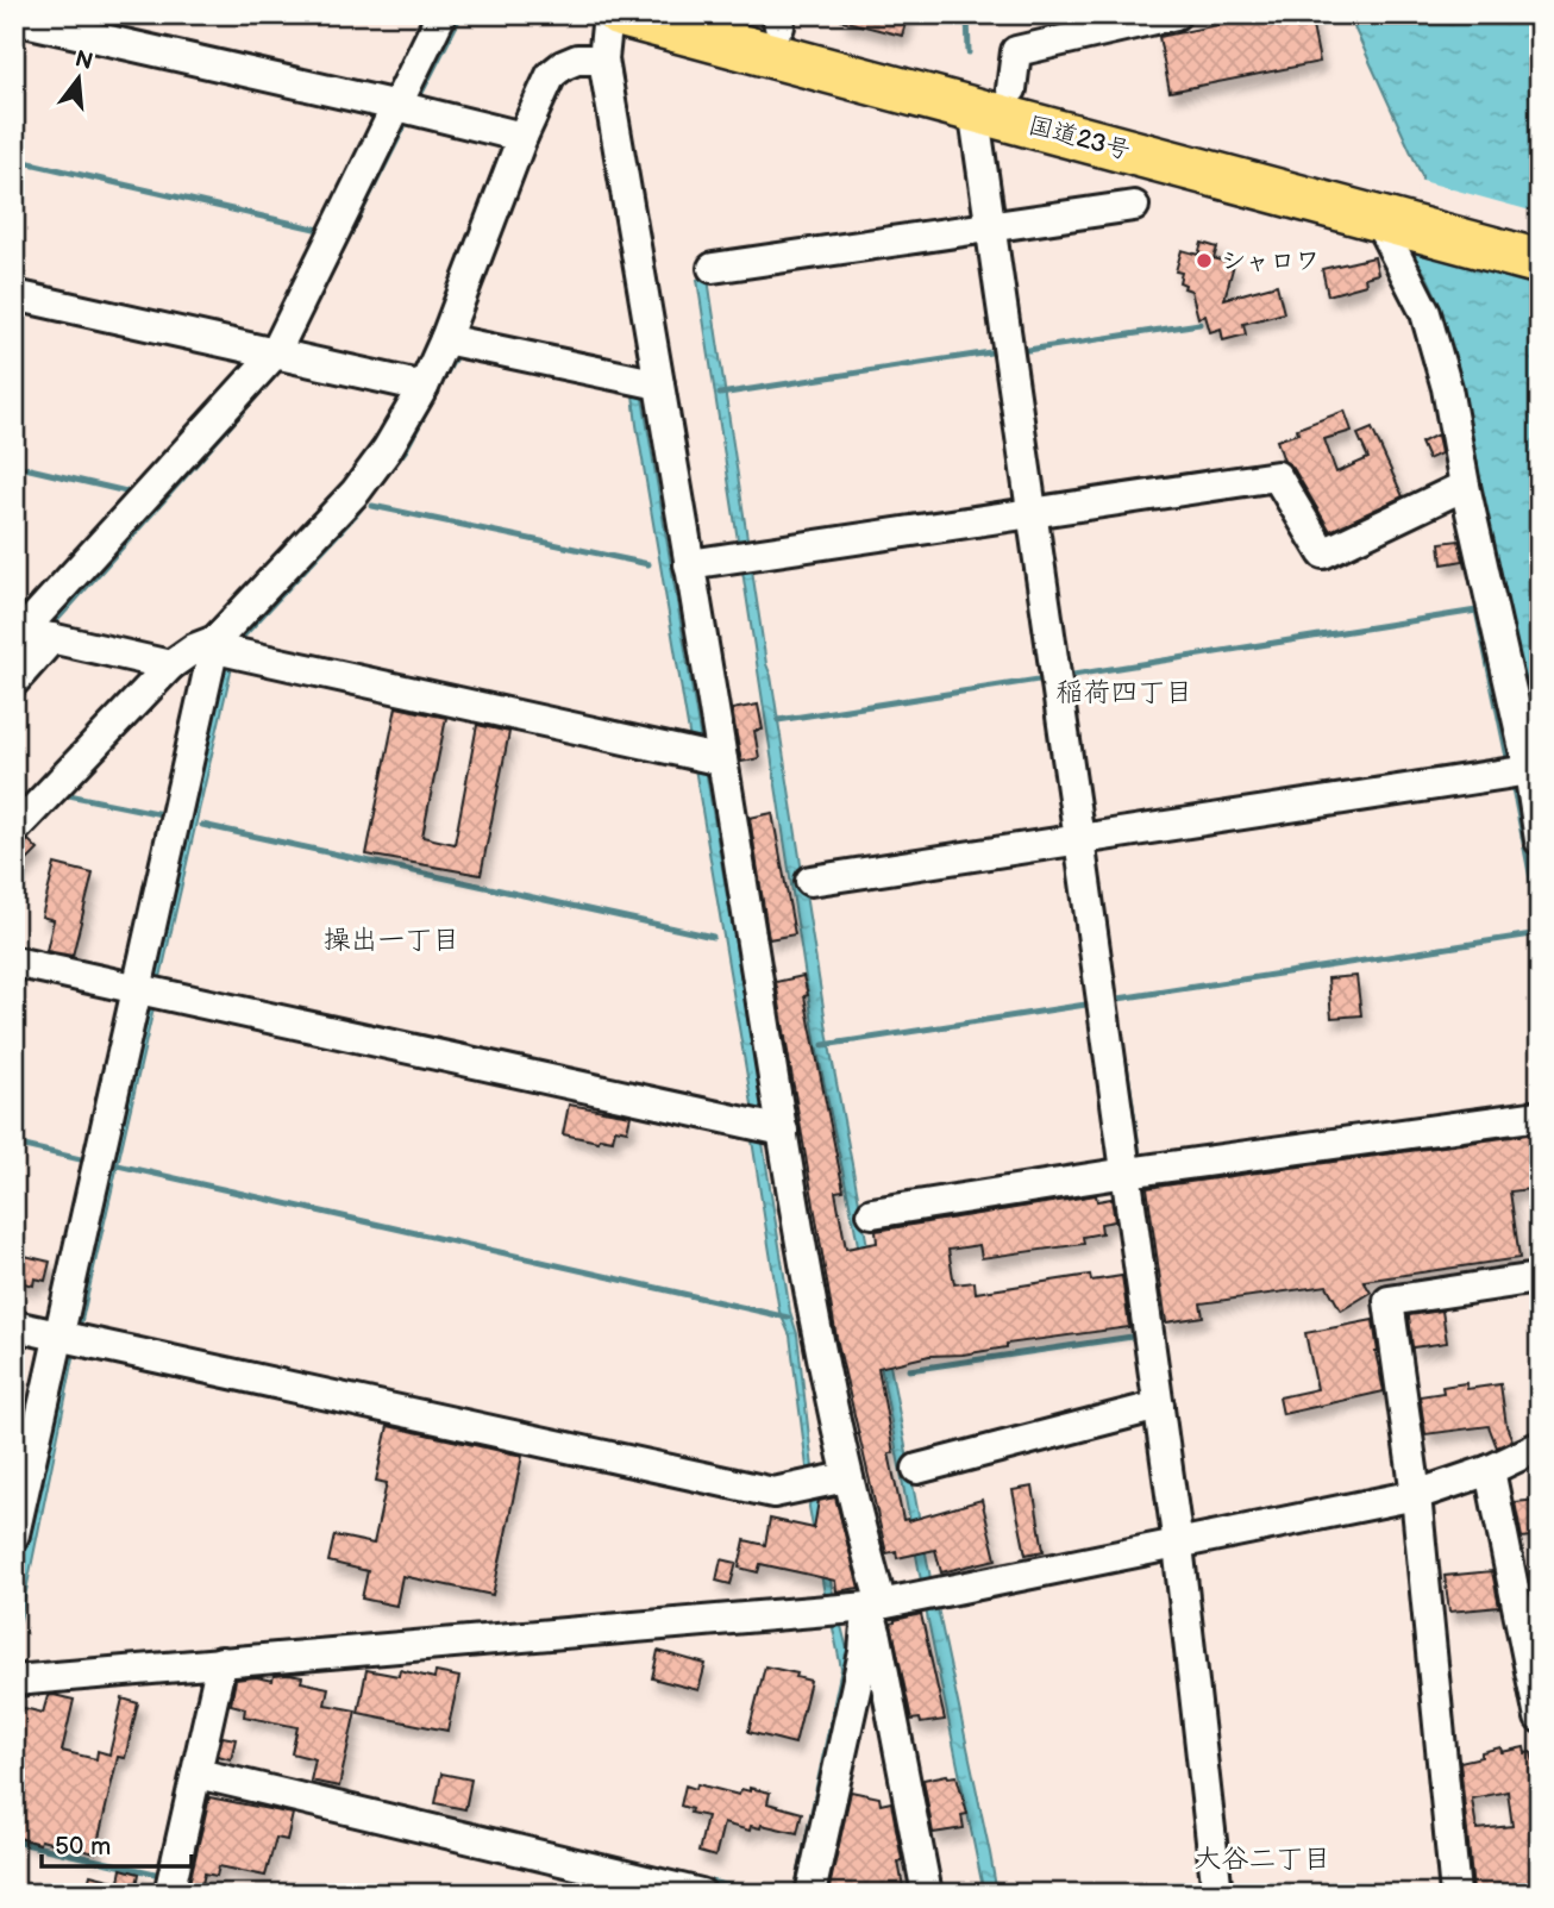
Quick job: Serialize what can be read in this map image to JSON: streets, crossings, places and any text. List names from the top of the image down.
{
  "streets": {
    "highway": ["国道23号"]
  },
  "districts": ["稲荷四丁目", "操出一丁目", "大谷二丁目"],
  "places": ["シャロワ"],
  "scale_bar": "50 m",
  "north": "top"
}
